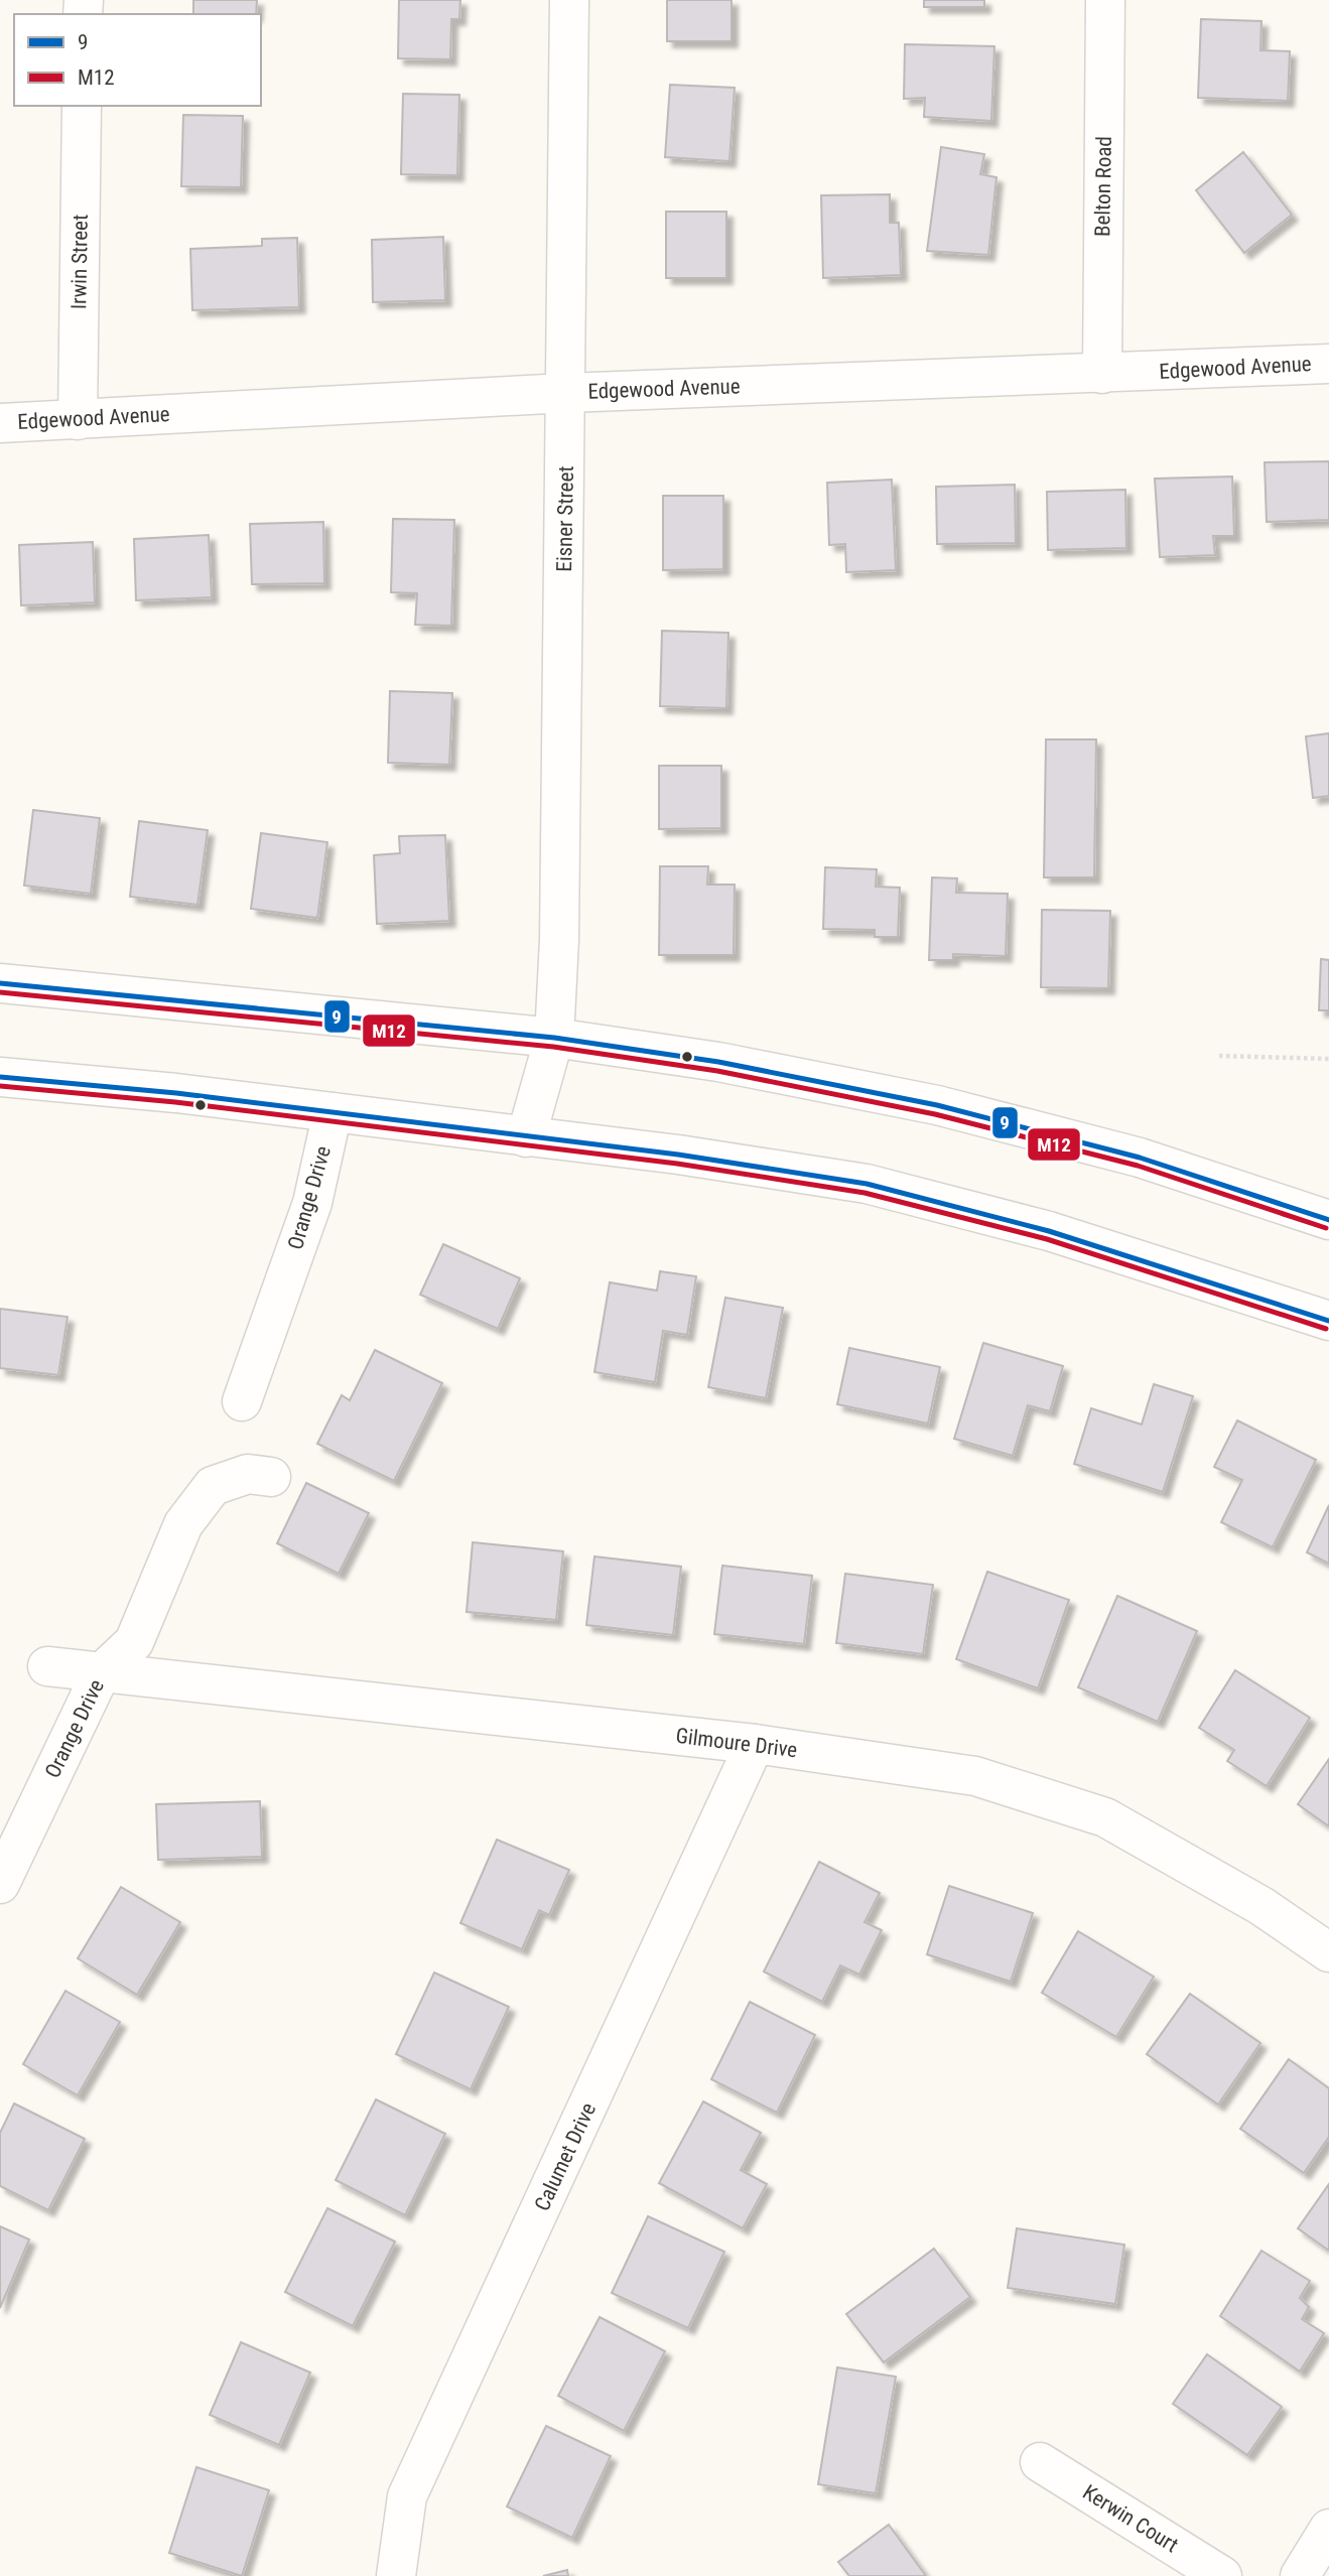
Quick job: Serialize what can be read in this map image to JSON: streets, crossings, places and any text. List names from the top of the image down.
{
  "streets": {
    "street": [
      "Belton Road",
      "Irwin Street",
      "Edgewood Avenue",
      "Eisner Street",
      "Orange Drive",
      "Gilmoure Drive",
      "Calumet Drive",
      "Kerwin Court"
    ]
  },
  "crossings": [
    ["Belton Road", "Edgewood Avenue"],
    ["Irwin Street", "Edgewood Avenue"],
    ["Edgewood Avenue", "Eisner Street"],
    ["Orange Drive", "Gilmoure Drive"],
    ["Gilmoure Drive", "Calumet Drive"]
  ],
  "lines": ["transit line 9", "transit line M12"],
  "legend": ["9", "M12"]
}
